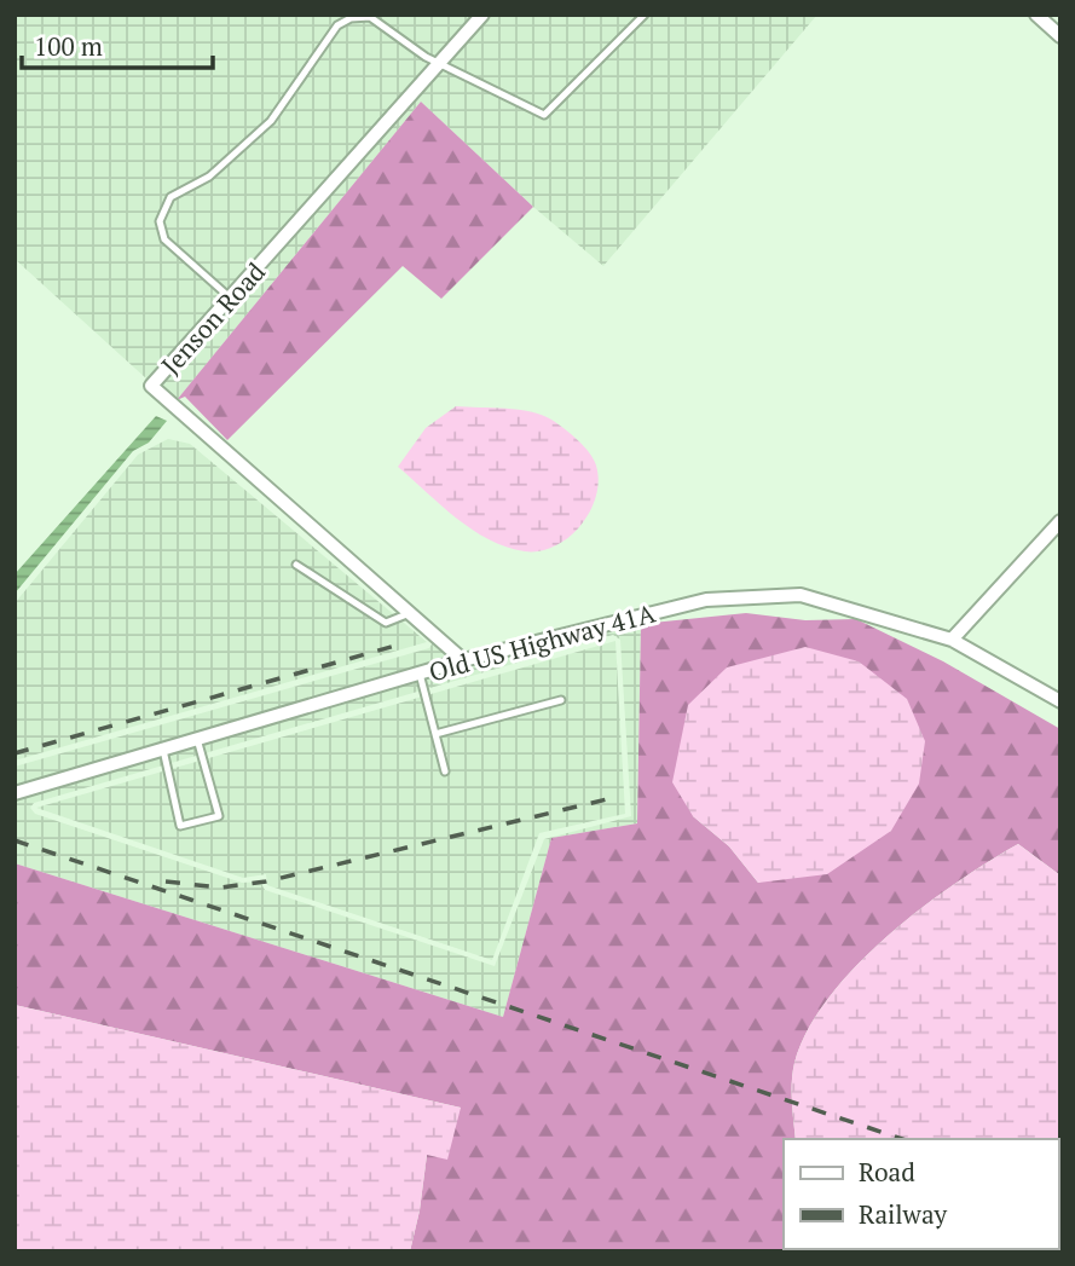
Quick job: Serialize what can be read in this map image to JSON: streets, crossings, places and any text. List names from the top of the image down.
{
  "streets": {
    "street": ["Jenson Road", "Old US Highway 41A"]
  },
  "crossings": [
    ["Jenson Road", "Old US Highway 41A"]
  ],
  "legend": ["Road", "Railway"],
  "scale_bar": "100 m"
}
